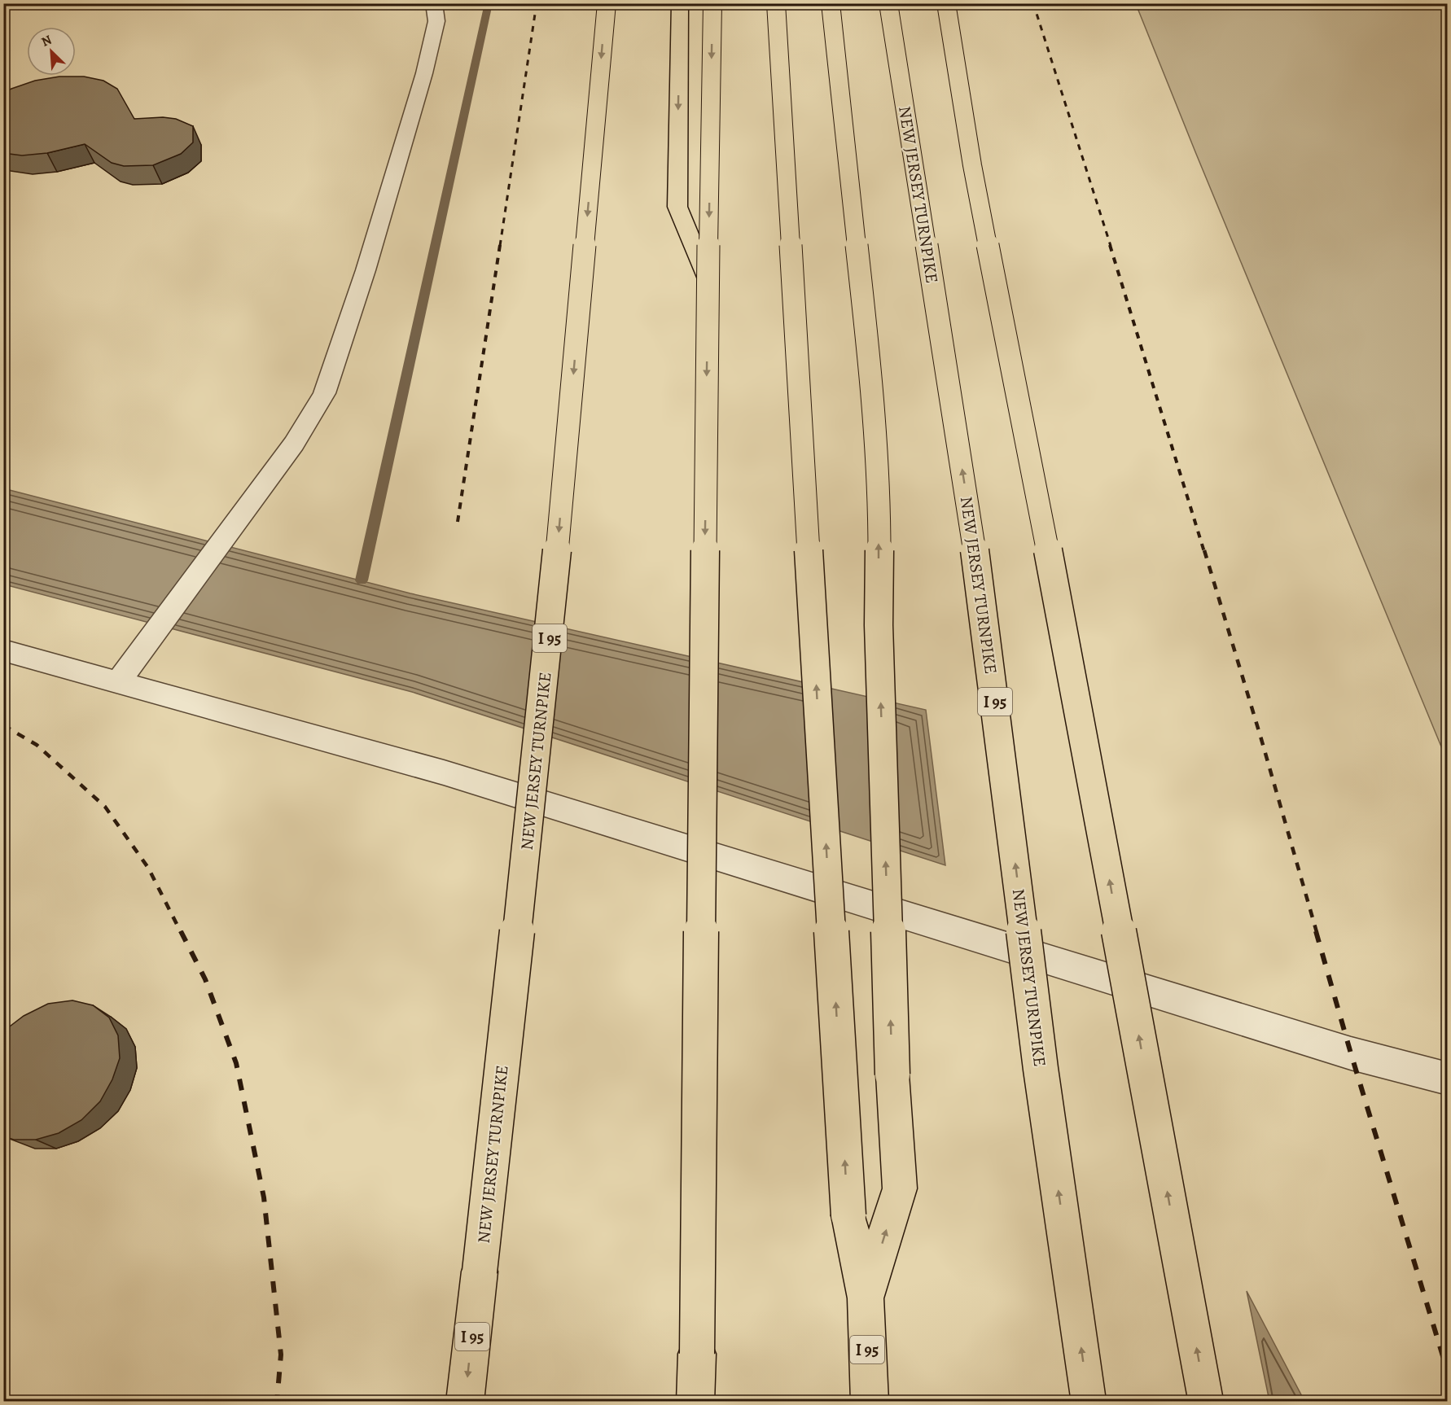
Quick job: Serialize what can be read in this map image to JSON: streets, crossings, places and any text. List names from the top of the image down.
{
  "streets": {
    "highway": ["NEW JERSEY TURNPIKE", "I 95"]
  },
  "north": "top left"
}
